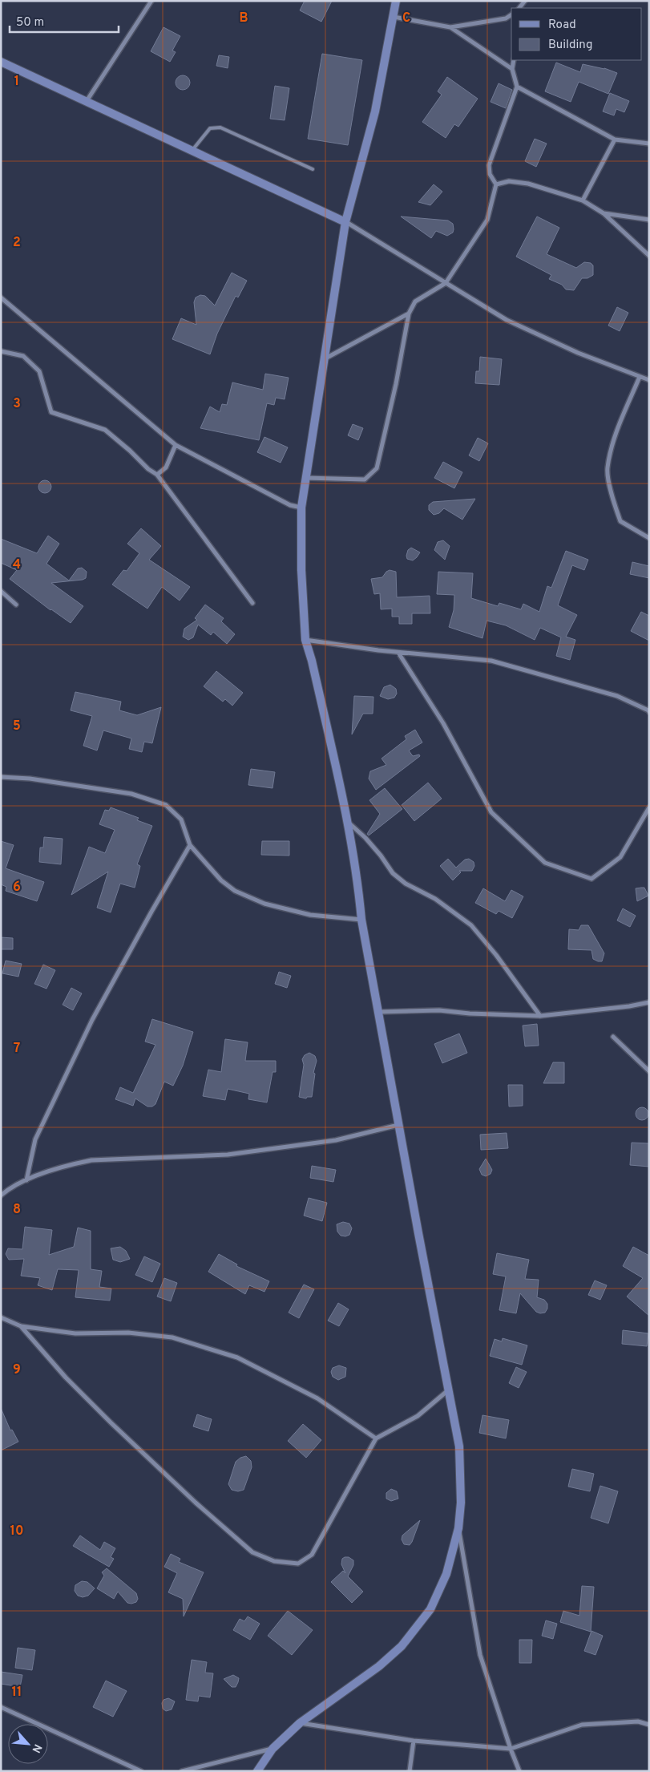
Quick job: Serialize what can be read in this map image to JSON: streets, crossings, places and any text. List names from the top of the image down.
{
  "legend": ["Road", "Building"],
  "scale_bar": "50 m",
  "north": "bottom right",
  "grid": {
    "columns": ["B", "C"],
    "rows": [
      "1",
      "2",
      "3",
      "4",
      "5",
      "6",
      "7",
      "8",
      "9",
      "10",
      "11"
    ]
  }
}
